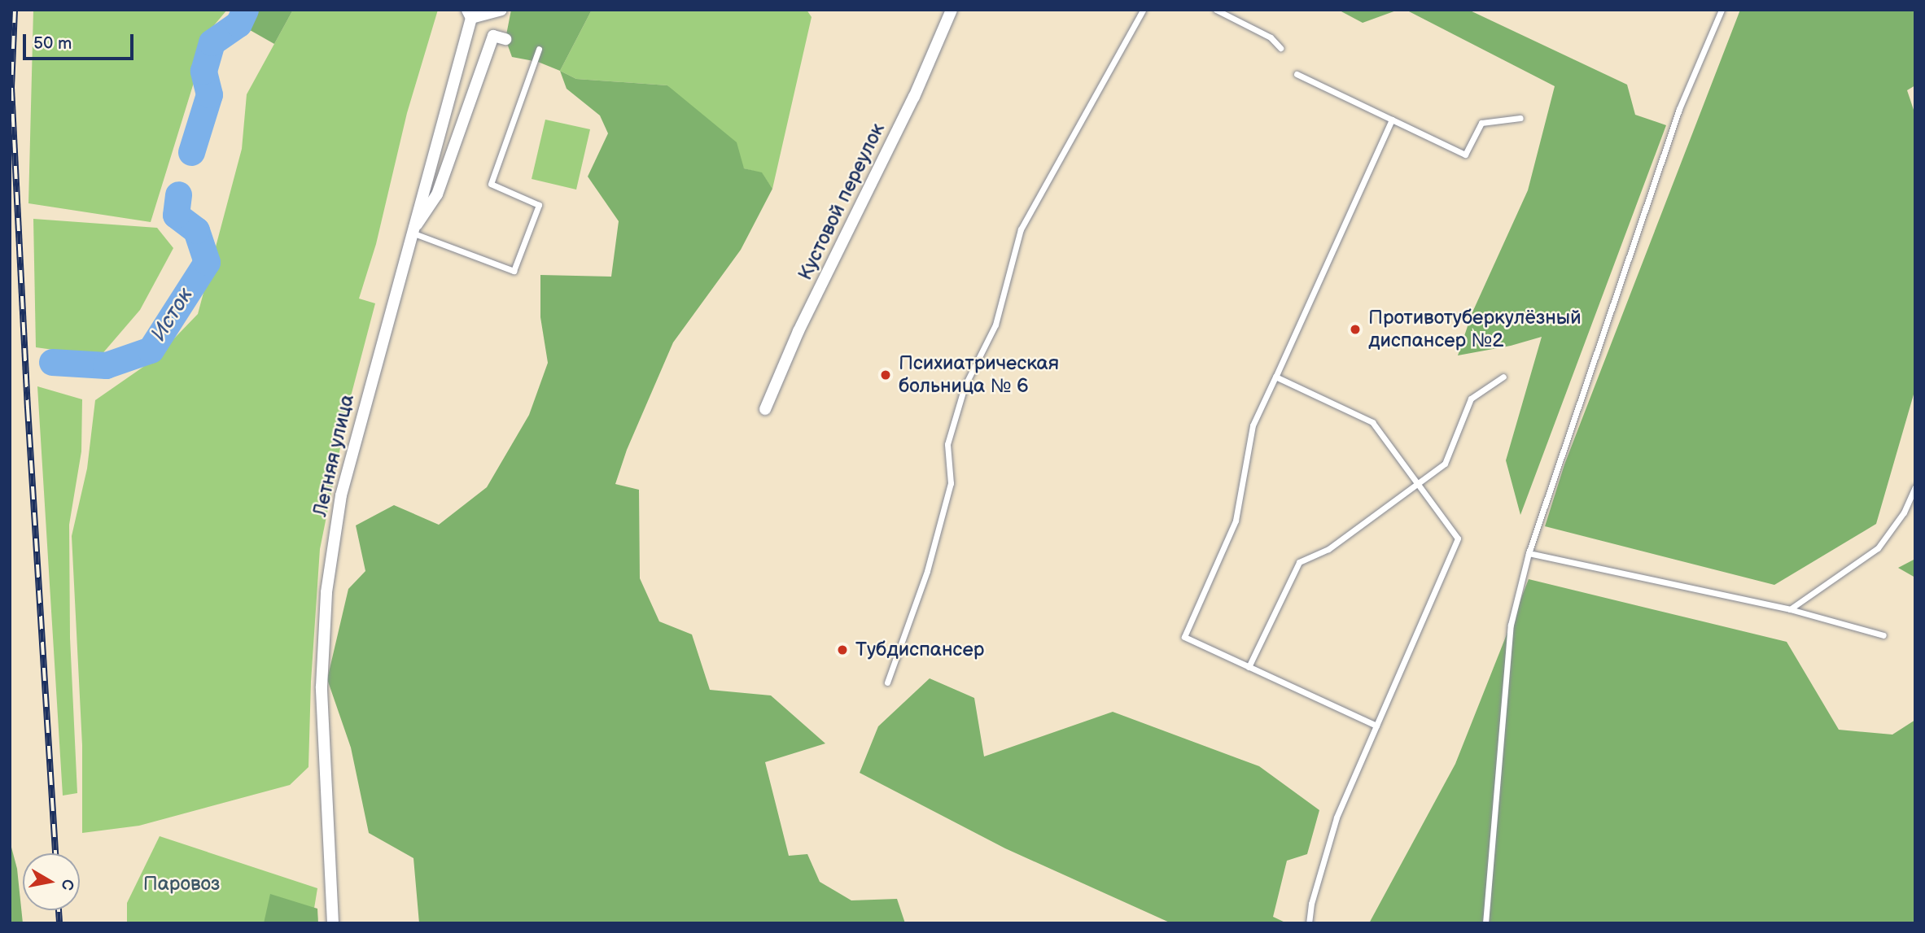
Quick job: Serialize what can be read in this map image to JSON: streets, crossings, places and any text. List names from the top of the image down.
{
  "streets": {
    "street": ["Кустовой переулок", "Летняя улица"]
  },
  "water": ["Исток"],
  "parks": ["Паровоз"],
  "places": ["Противотуберкулёзный диспансер №2", "Психиатрическая больница № 6", "Тубдиспансер"],
  "scale_bar": "50 m",
  "north": "right"
}
